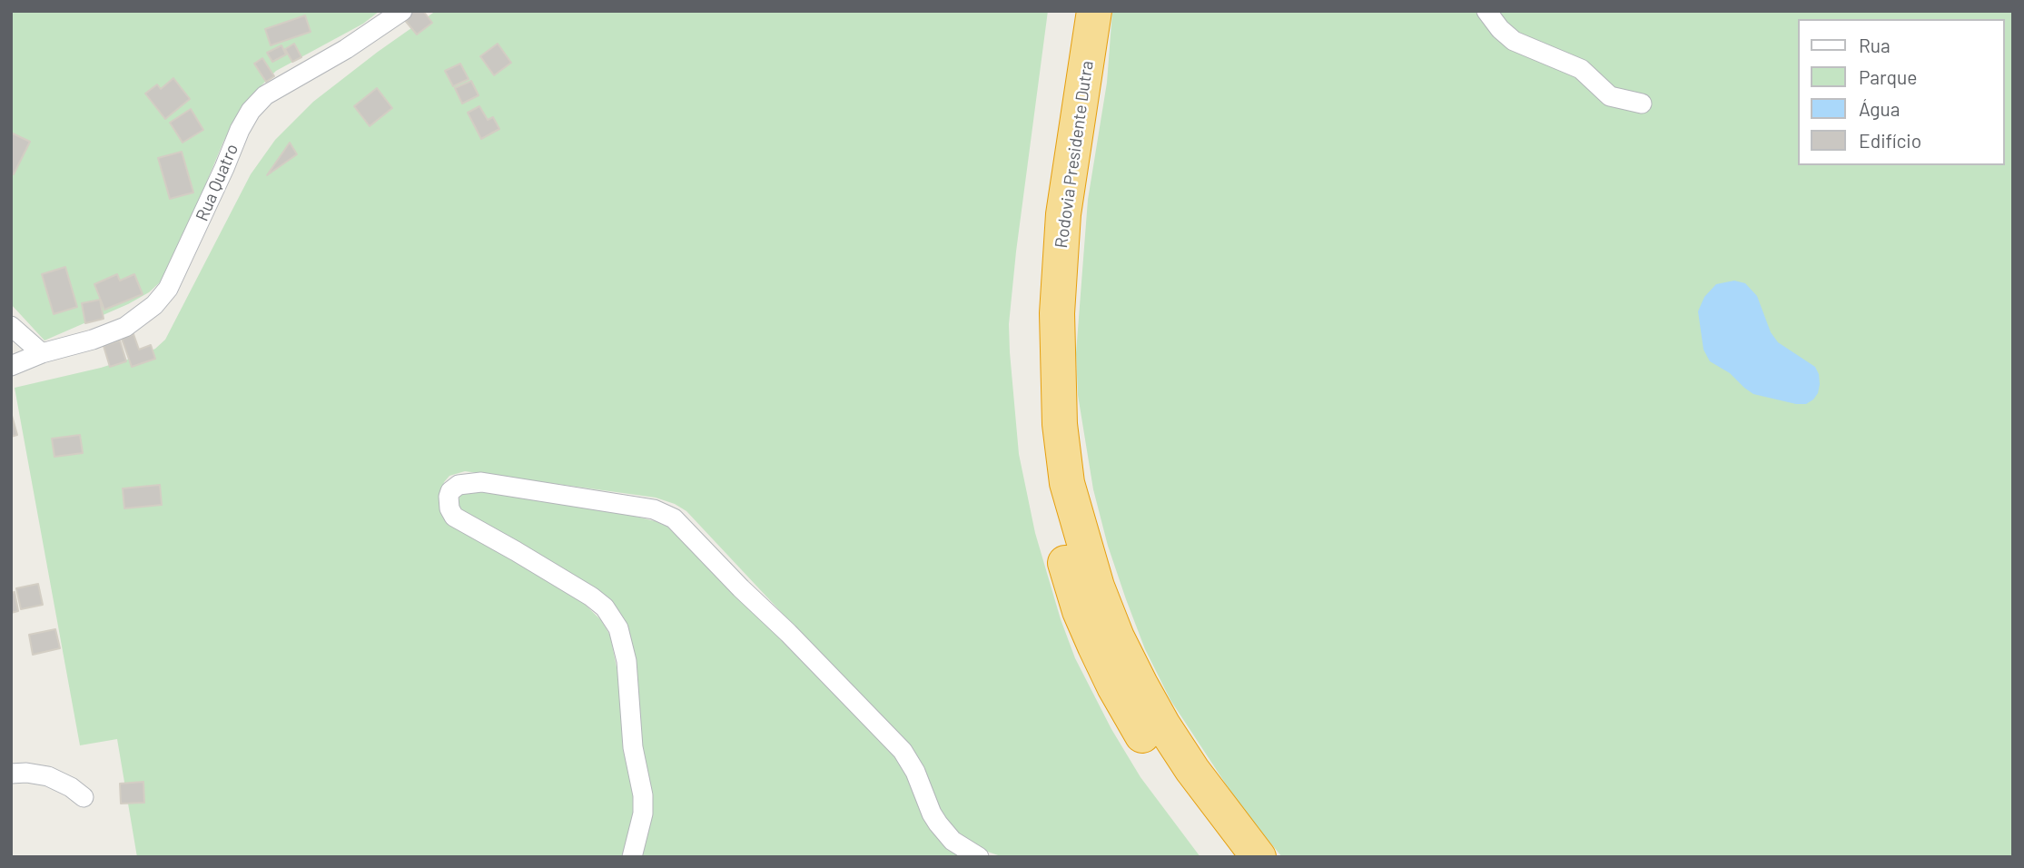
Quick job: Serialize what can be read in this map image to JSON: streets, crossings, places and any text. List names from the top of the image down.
{
  "streets": {
    "highway": ["Rodovia Presidente Dutra"],
    "street": ["Rua Quatro"]
  },
  "legend": [
    "Rua",
    "Parque",
    "Água",
    "Edifício"
  ]
}
